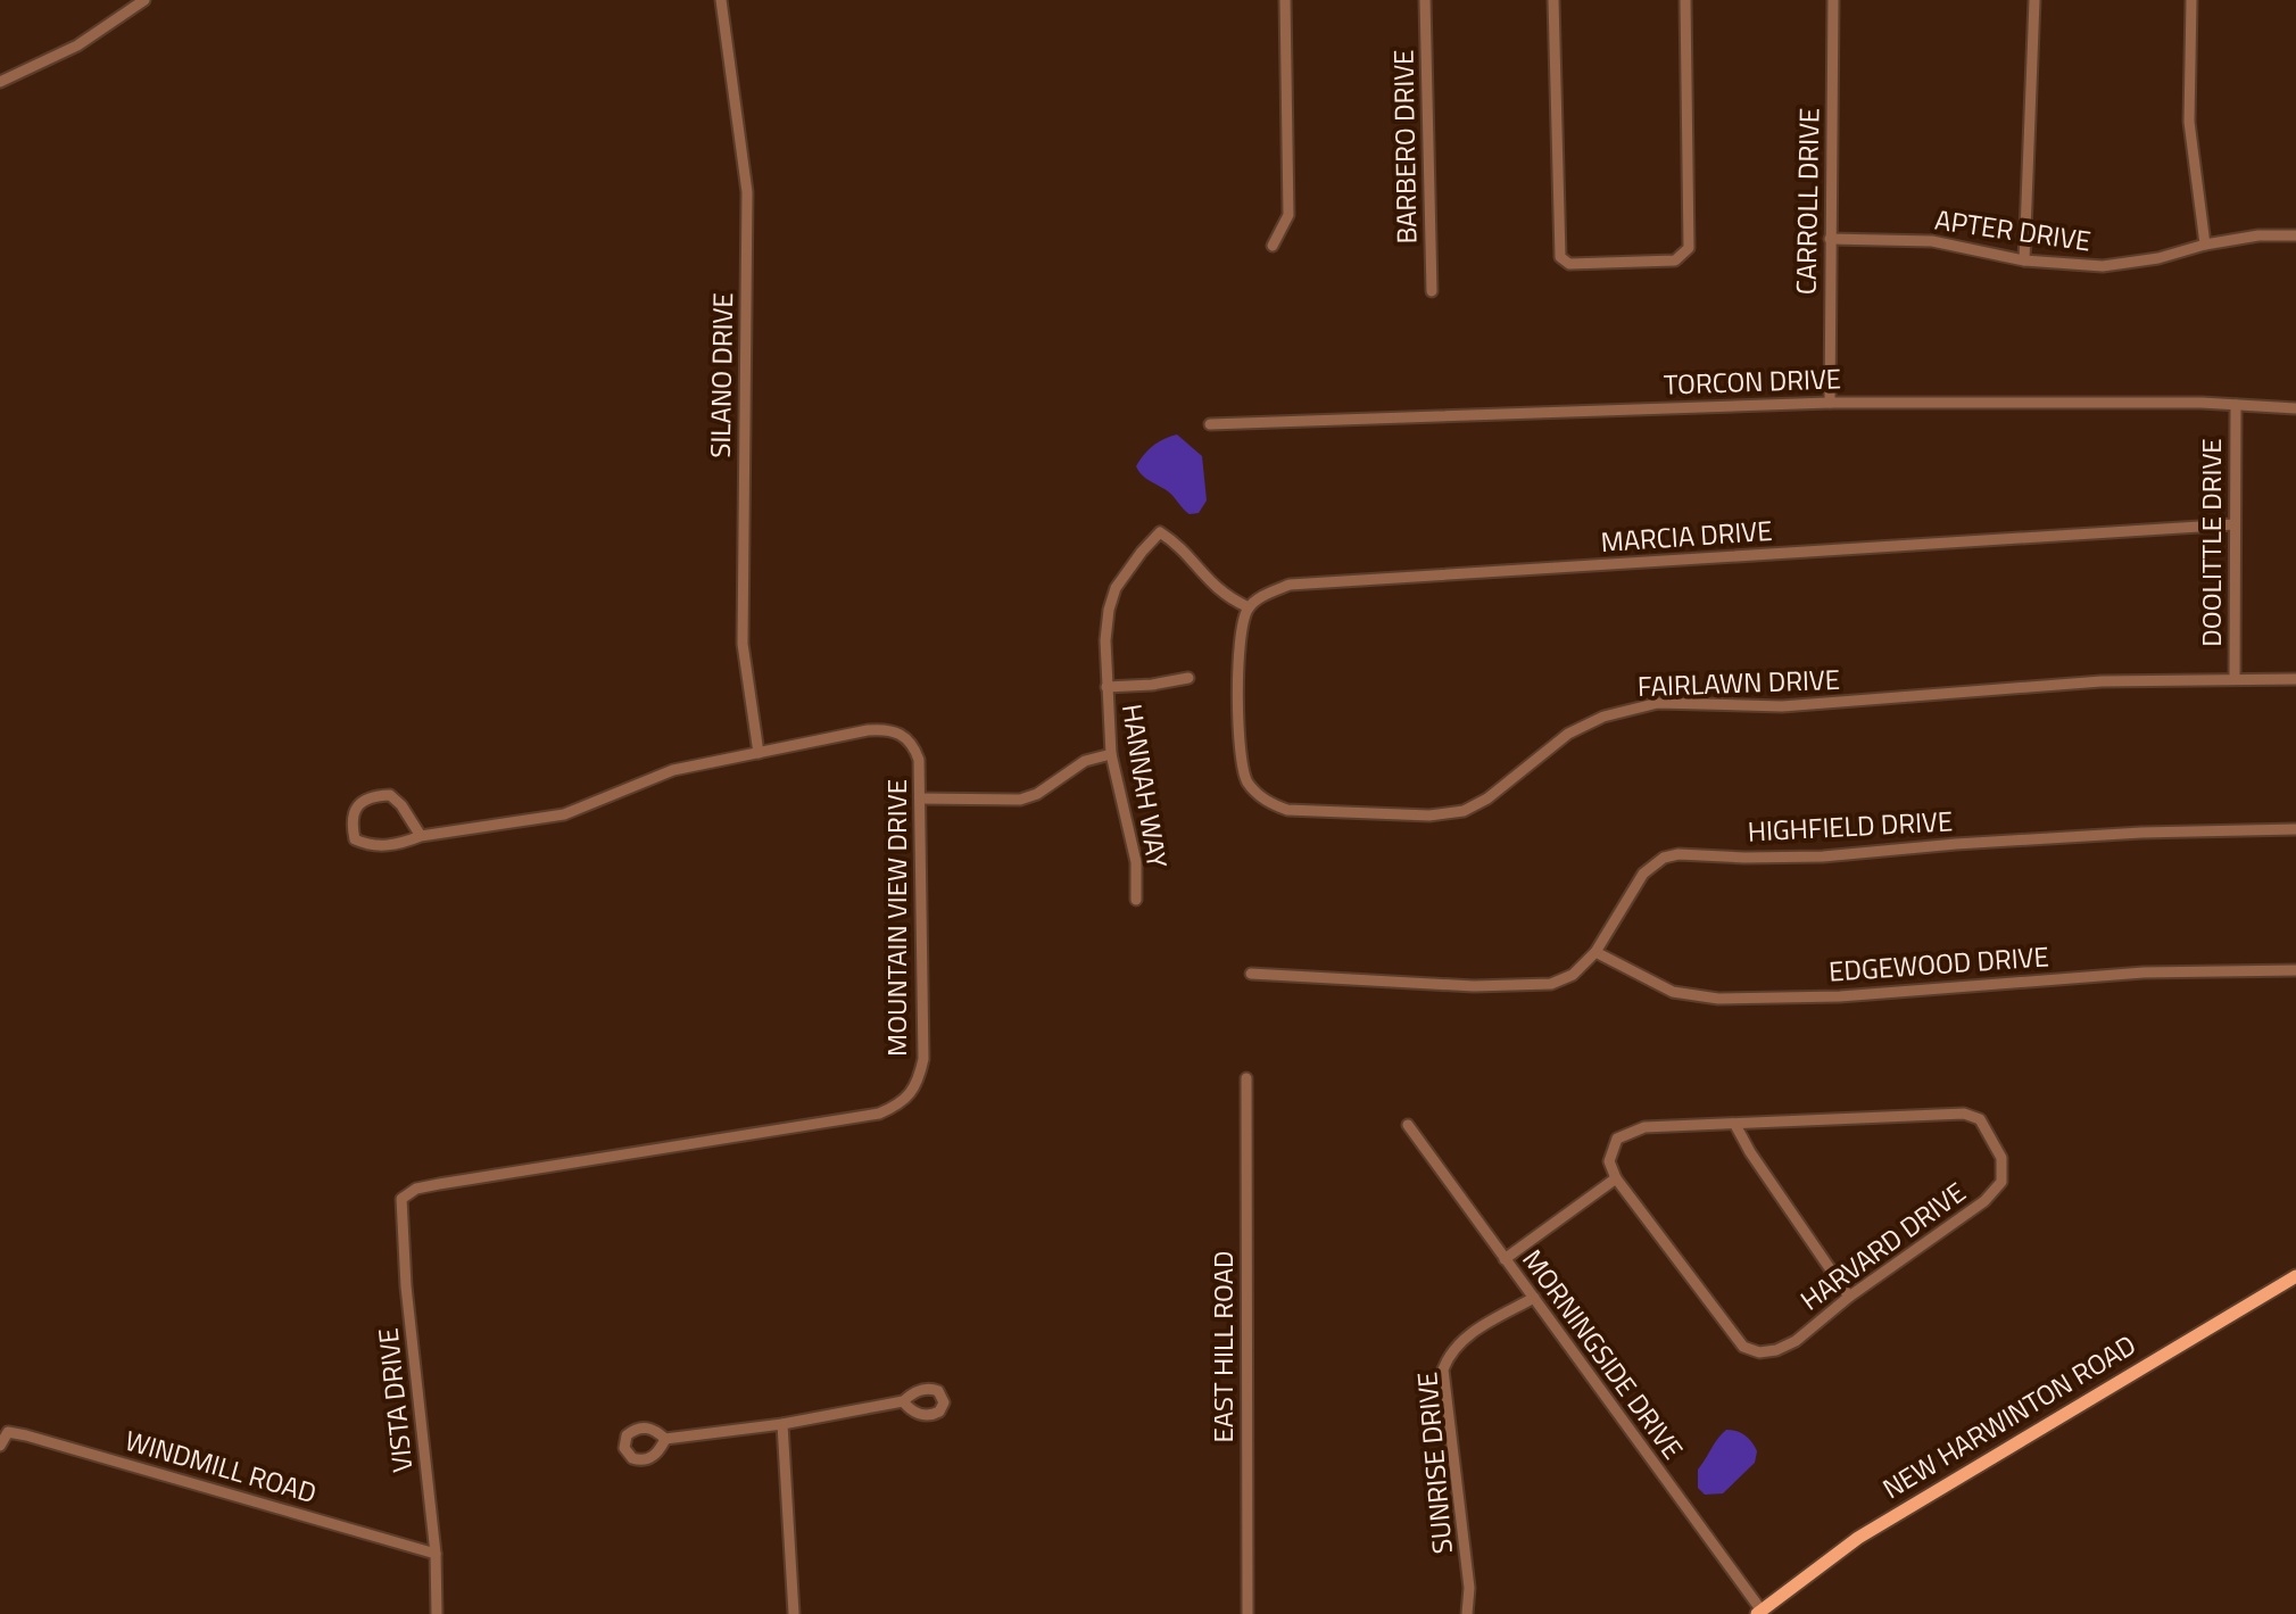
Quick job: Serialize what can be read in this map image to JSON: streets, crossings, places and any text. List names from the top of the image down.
{
  "streets": {
    "main road": ["NEW HARWINTON ROAD"],
    "street": [
      "BARBERO DRIVE",
      "CARROLL DRIVE",
      "APTER DRIVE",
      "SILANO DRIVE",
      "TORCON DRIVE",
      "MARCIA DRIVE",
      "DOOLITTLE DRIVE",
      "FAIRLAWN DRIVE",
      "HANNAH WAY",
      "HIGHFIELD DRIVE",
      "MOUNTAIN VIEW DRIVE",
      "EDGEWOOD DRIVE",
      "HARVARD DRIVE",
      "EAST HILL ROAD",
      "MORNINGSIDE DRIVE",
      "VISTA DRIVE",
      "SUNRISE DRIVE",
      "WINDMILL ROAD"
    ]
  },
  "crossings": [
    ["CARROLL DRIVE", "APTER DRIVE"],
    ["CARROLL DRIVE", "TORCON DRIVE"],
    ["SILANO DRIVE", "MOUNTAIN VIEW DRIVE"],
    ["TORCON DRIVE", "DOOLITTLE DRIVE"],
    ["MARCIA DRIVE", "DOOLITTLE DRIVE"],
    ["MARCIA DRIVE", "FAIRLAWN DRIVE"],
    ["MARCIA DRIVE", "HANNAH WAY"],
    ["DOOLITTLE DRIVE", "FAIRLAWN DRIVE"],
    ["FAIRLAWN DRIVE", "HANNAH WAY"],
    ["HIGHFIELD DRIVE", "EDGEWOOD DRIVE"],
    ["MOUNTAIN VIEW DRIVE", "VISTA DRIVE"],
    ["MORNINGSIDE DRIVE", "NEW HARWINTON ROAD"],
    ["MORNINGSIDE DRIVE", "SUNRISE DRIVE"],
    ["VISTA DRIVE", "WINDMILL ROAD"]
  ]
}
